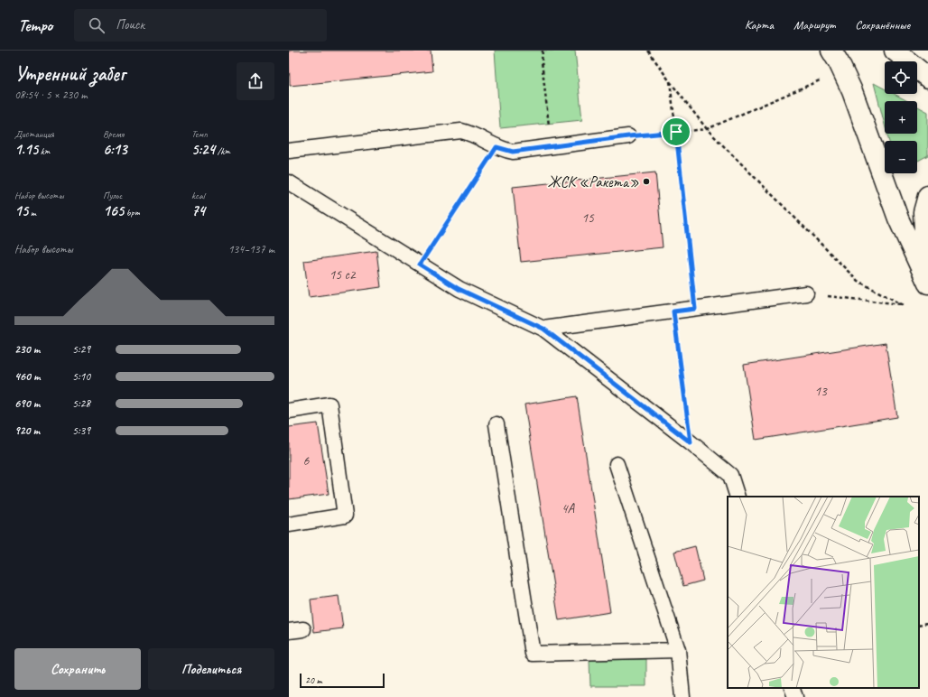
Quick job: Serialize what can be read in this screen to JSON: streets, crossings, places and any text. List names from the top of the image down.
{
  "places": ["ЖСК «Ракета»"],
  "house_numbers": [
    "15",
    "15 с2",
    "13",
    "6",
    "4А"
  ],
  "scale_bar": "20 m",
  "page": {
    "header": "Tempo",
    "search": "Поиск",
    "nav": ["Карта", "Маршрут", "Сохранённые"],
    "heading": ["Утренний забег", "08:54 · 5 × 230 m"],
    "map_buttons": ["+", "−"],
    "stats": [
      ["Дистанция", "1.15 km"],
      ["Время", "6:13"],
      ["Темп", "5:24 /km"],
      ["Набор высоты", "15 m"],
      ["Пульс", "165 bpm"],
      ["kcal", "74"]
    ],
    "chart": ["Набор высоты", "134–137 m"],
    "list": [
      {
        "name": "230 m",
        "note": "5:29"
      },
      {
        "name": "460 m",
        "note": "5:10"
      },
      {
        "name": "690 m",
        "note": "5:28"
      },
      {
        "name": "920 m",
        "note": "5:39"
      }
    ],
    "buttons": ["Сохранить", "Поделиться"],
    "scale": "20 m"
  }
}
